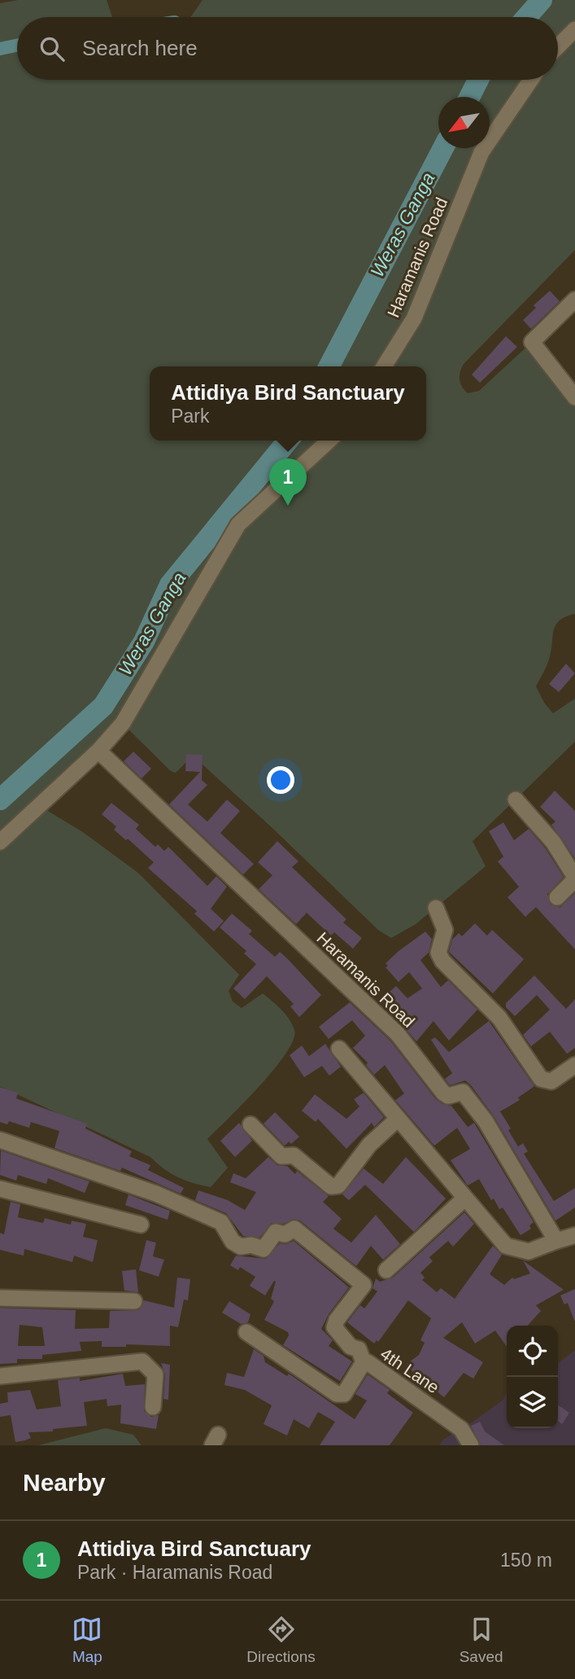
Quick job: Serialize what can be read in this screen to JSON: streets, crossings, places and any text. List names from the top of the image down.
{
  "streets": {
    "street": ["Haramanis Road", "4th Lane"]
  },
  "water": ["Weras Ganga"],
  "north": "bottom left",
  "page": {
    "search": "Search here",
    "popup": ["Attidiya Bird Sanctuary", "Park"],
    "pins": "1",
    "heading": "Nearby",
    "list": [
      {
        "mark": "1",
        "name": "Attidiya Bird Sanctuary",
        "note": "Park · Haramanis Road",
        "value": "150 m"
      }
    ],
    "nav": ["Map", "Directions", "Saved"]
  }
}
